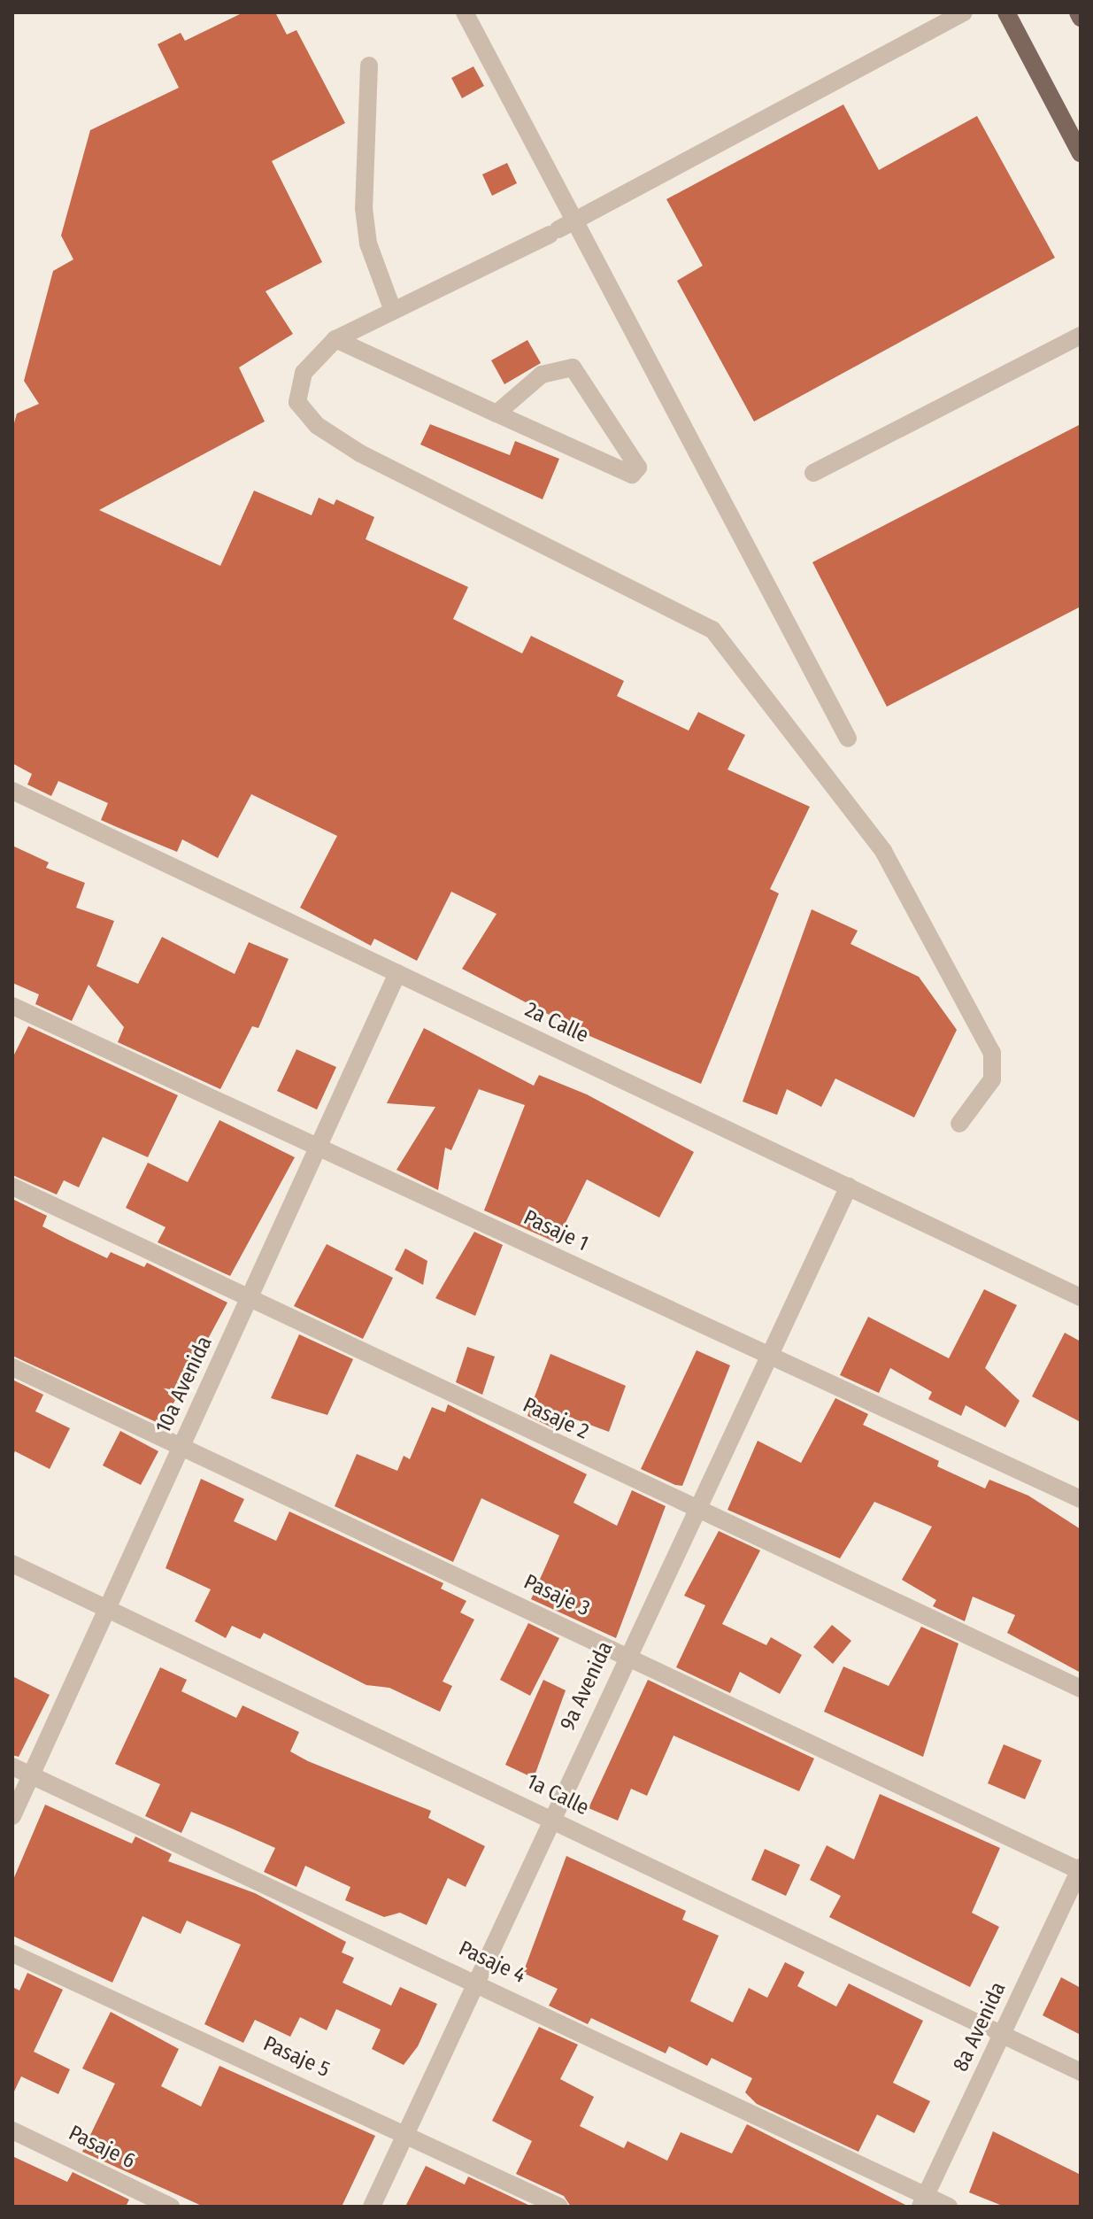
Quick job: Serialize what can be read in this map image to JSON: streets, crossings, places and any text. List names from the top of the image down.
{
  "streets": {
    "street": [
      "2a Calle",
      "Pasaje 1",
      "10a Avenida",
      "Pasaje 2",
      "Pasaje 3",
      "9a Avenida",
      "1a Calle",
      "Pasaje 4",
      "8a Avenida",
      "Pasaje 5",
      "Pasaje 6"
    ]
  },
  "crossings": [
    ["2a Calle", "10a Avenida"],
    ["2a Calle", "9a Avenida"],
    ["Pasaje 1", "10a Avenida"],
    ["Pasaje 1", "9a Avenida"],
    ["10a Avenida", "Pasaje 2"],
    ["10a Avenida", "Pasaje 3"],
    ["10a Avenida", "1a Calle"],
    ["10a Avenida", "Pasaje 4"],
    ["Pasaje 2", "9a Avenida"],
    ["Pasaje 3", "9a Avenida"],
    ["Pasaje 3", "8a Avenida"],
    ["9a Avenida", "1a Calle"],
    ["9a Avenida", "Pasaje 4"],
    ["9a Avenida", "Pasaje 5"],
    ["1a Calle", "8a Avenida"],
    ["Pasaje 4", "8a Avenida"]
  ]
}
